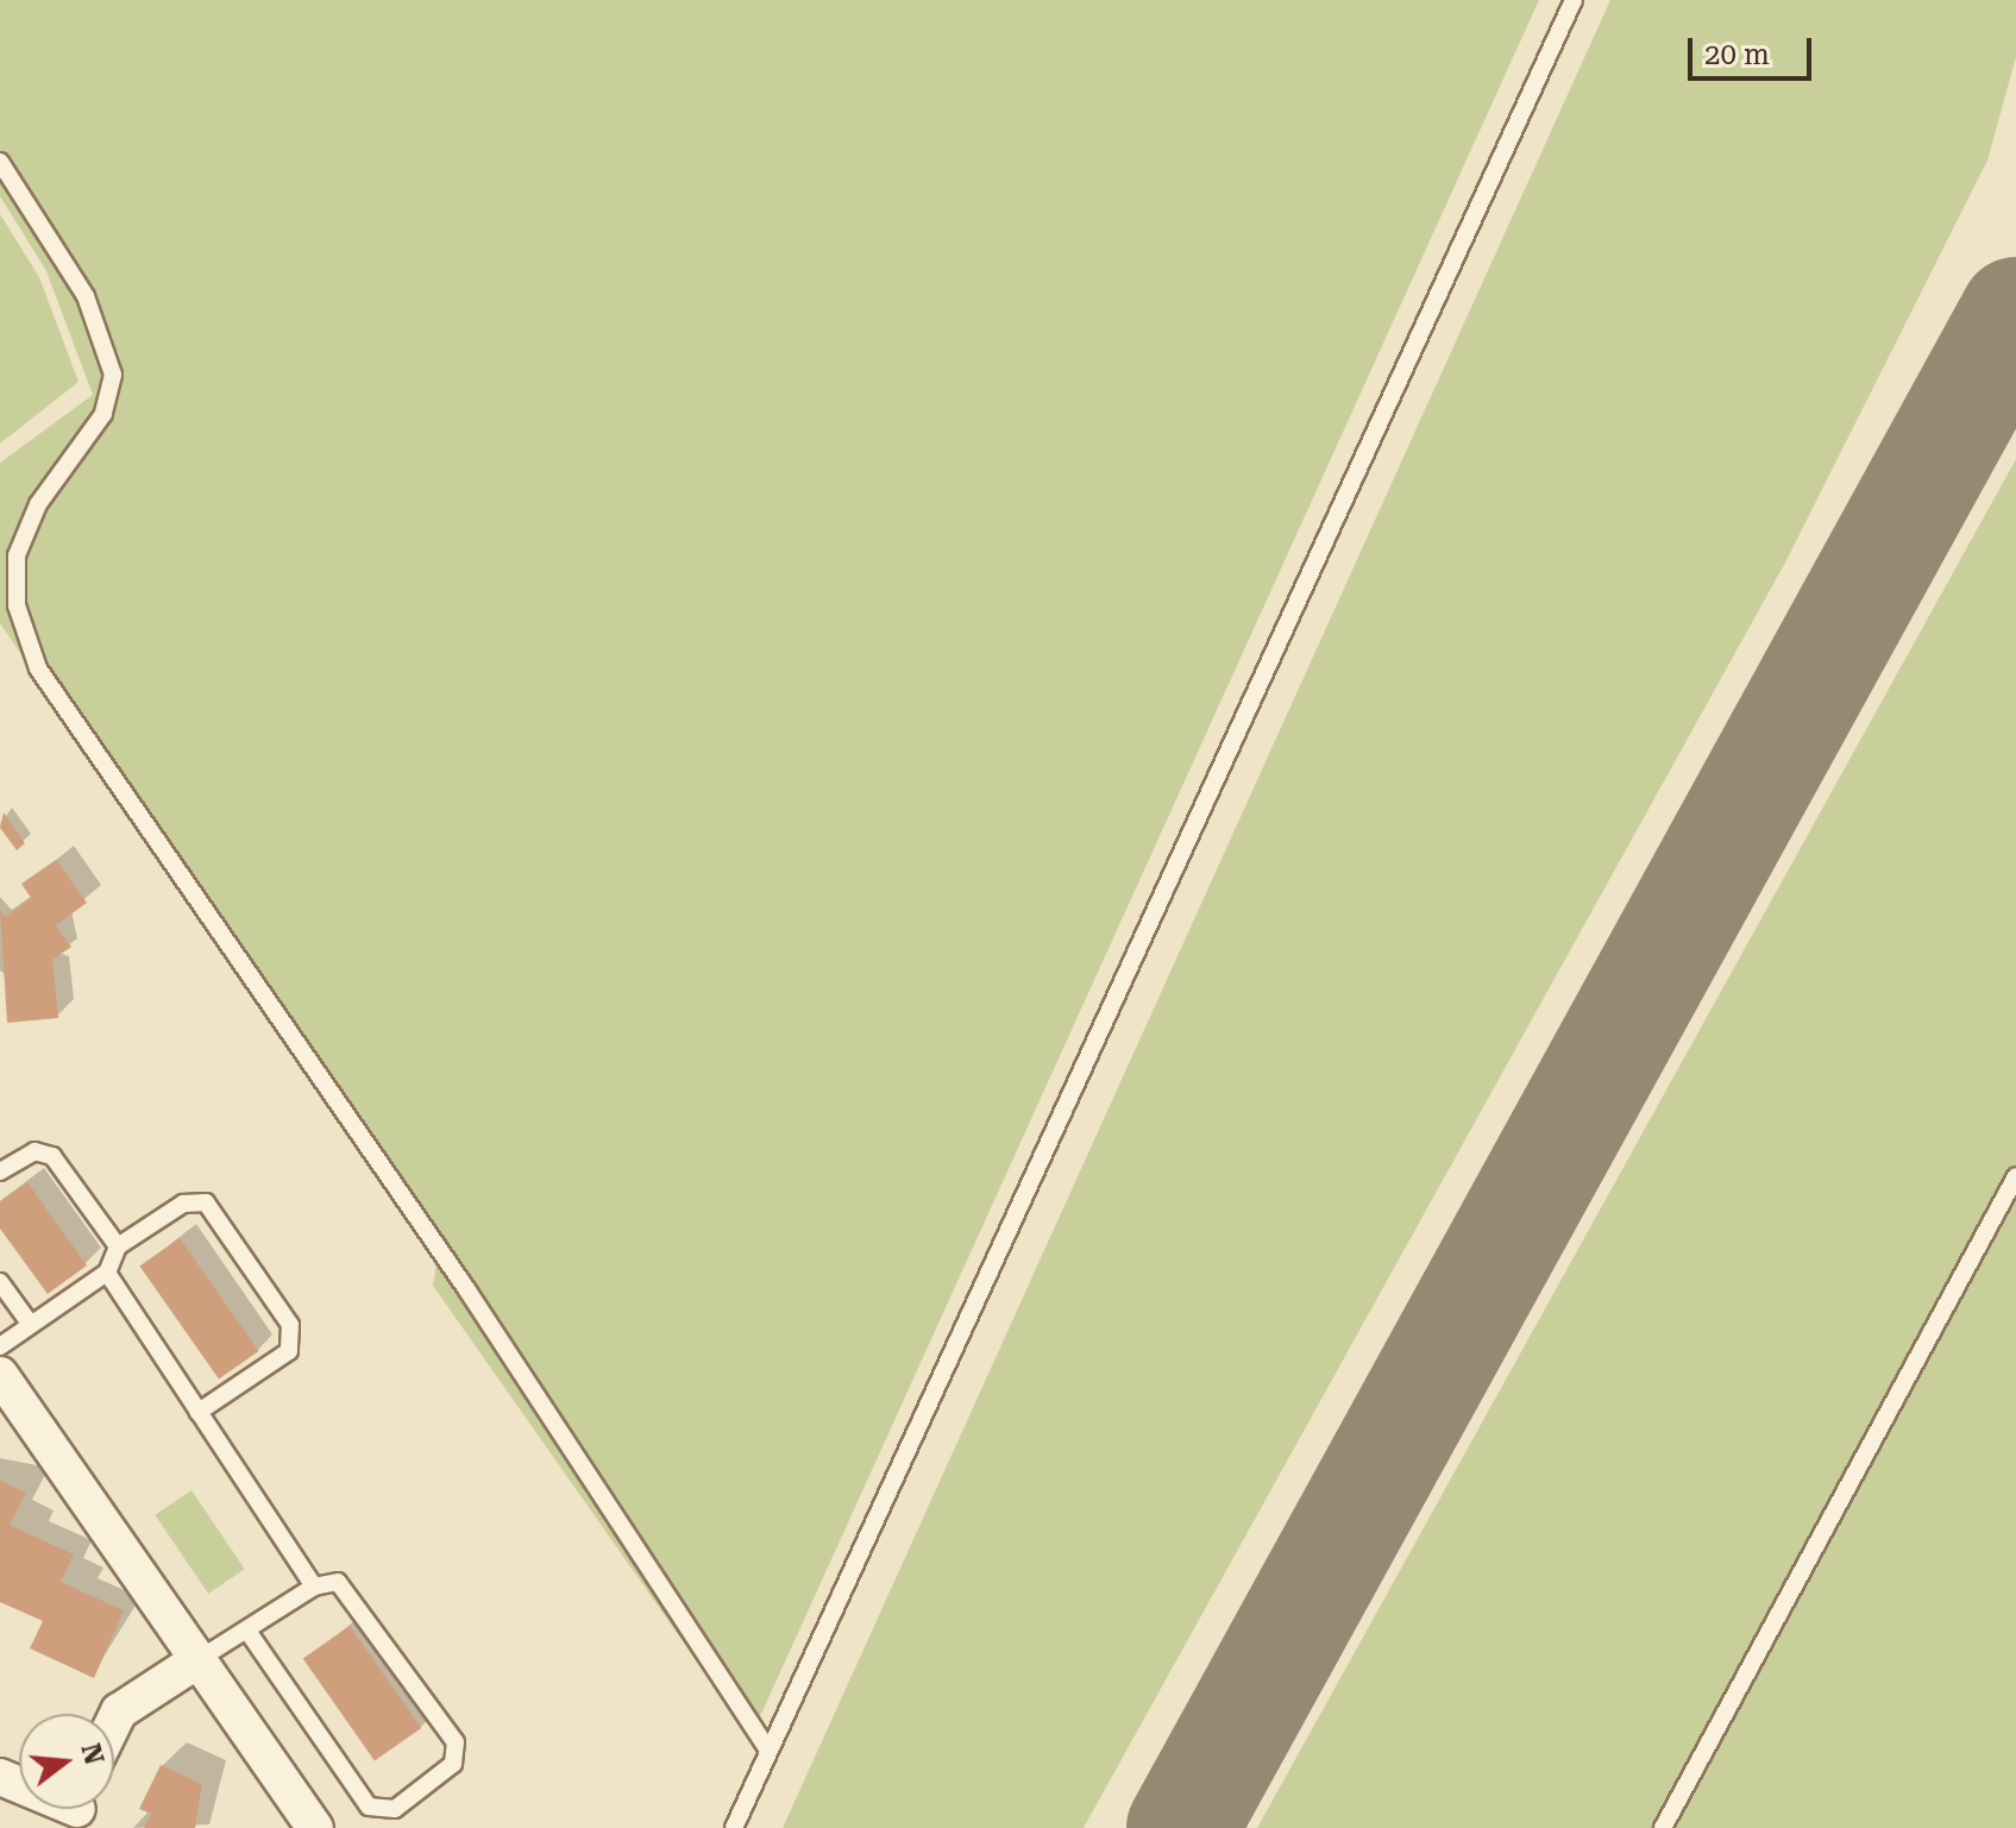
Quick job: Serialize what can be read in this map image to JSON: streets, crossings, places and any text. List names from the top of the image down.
{
  "scale_bar": "20 m",
  "north": "right"
}
